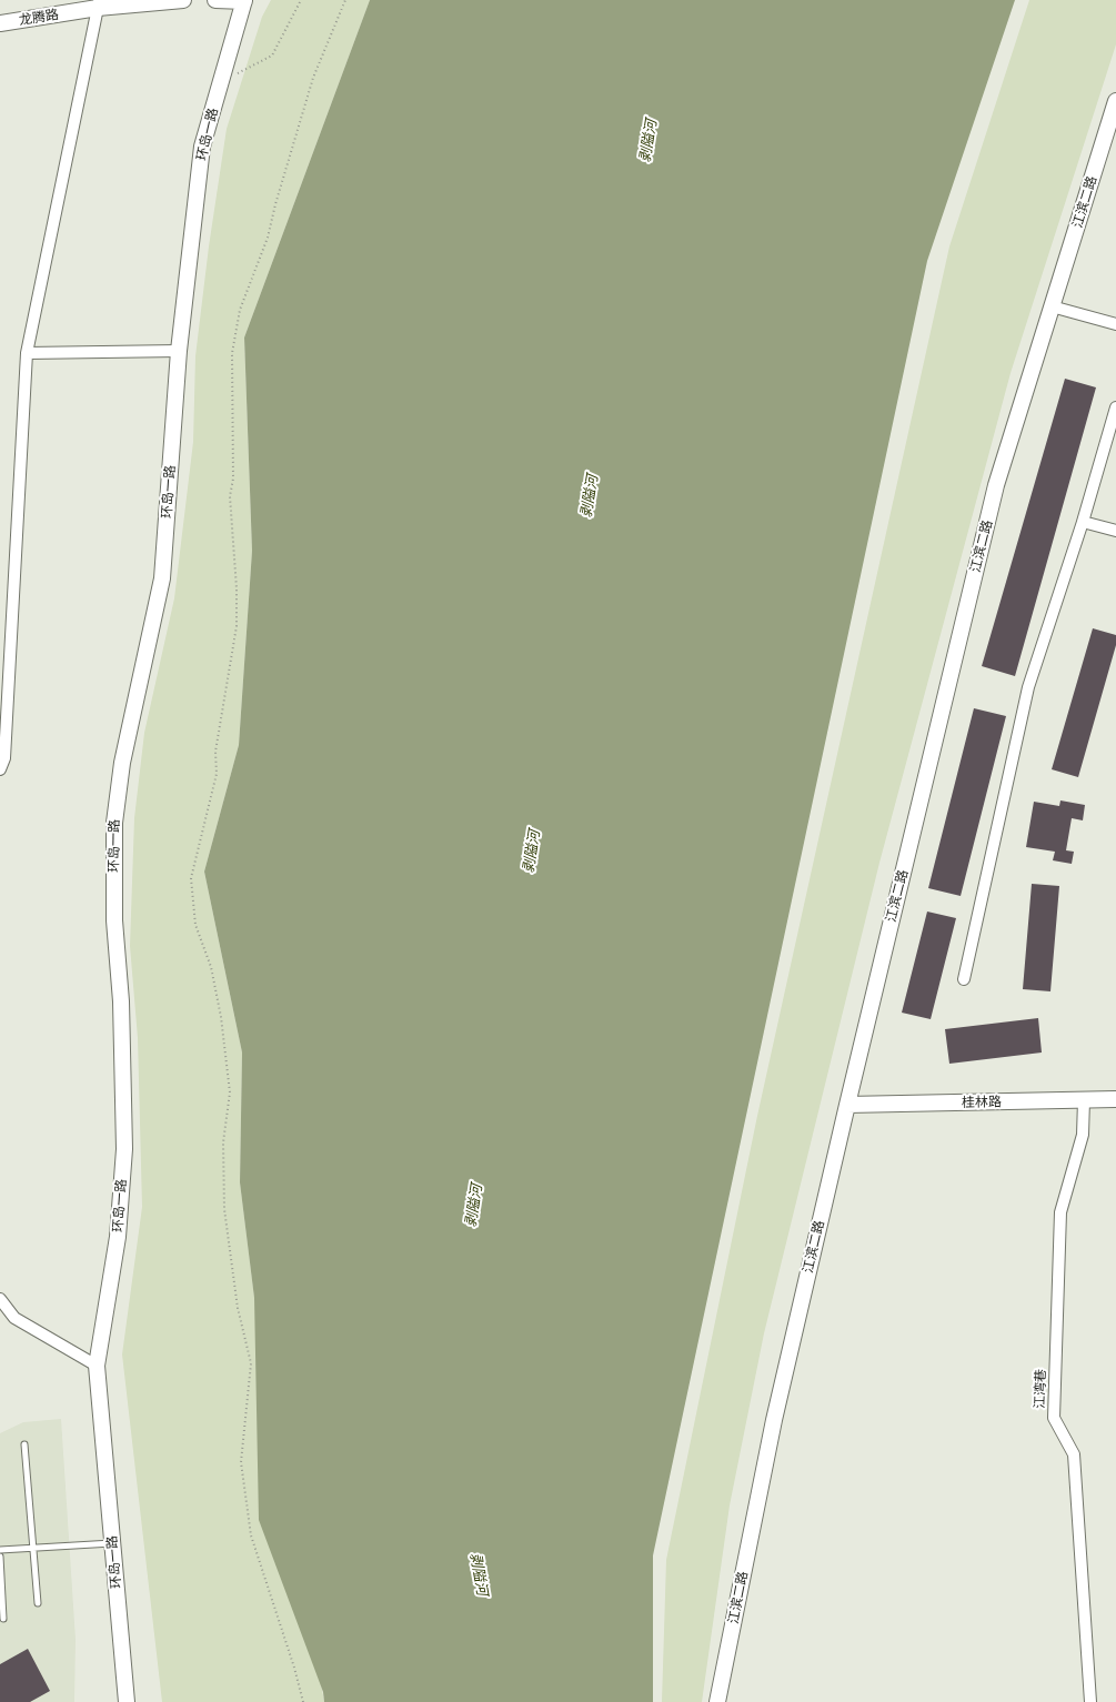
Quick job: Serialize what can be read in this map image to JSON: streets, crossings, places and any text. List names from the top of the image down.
{
  "streets": {
    "street": [
      "龙腾路",
      "环岛一路",
      "江滨二路",
      "桂林路",
      "江湾巷"
    ]
  },
  "crossings": [
    ["江滨二路", "桂林路"],
    ["桂林路", "江湾巷"]
  ],
  "water": ["剥隘河"]
}
